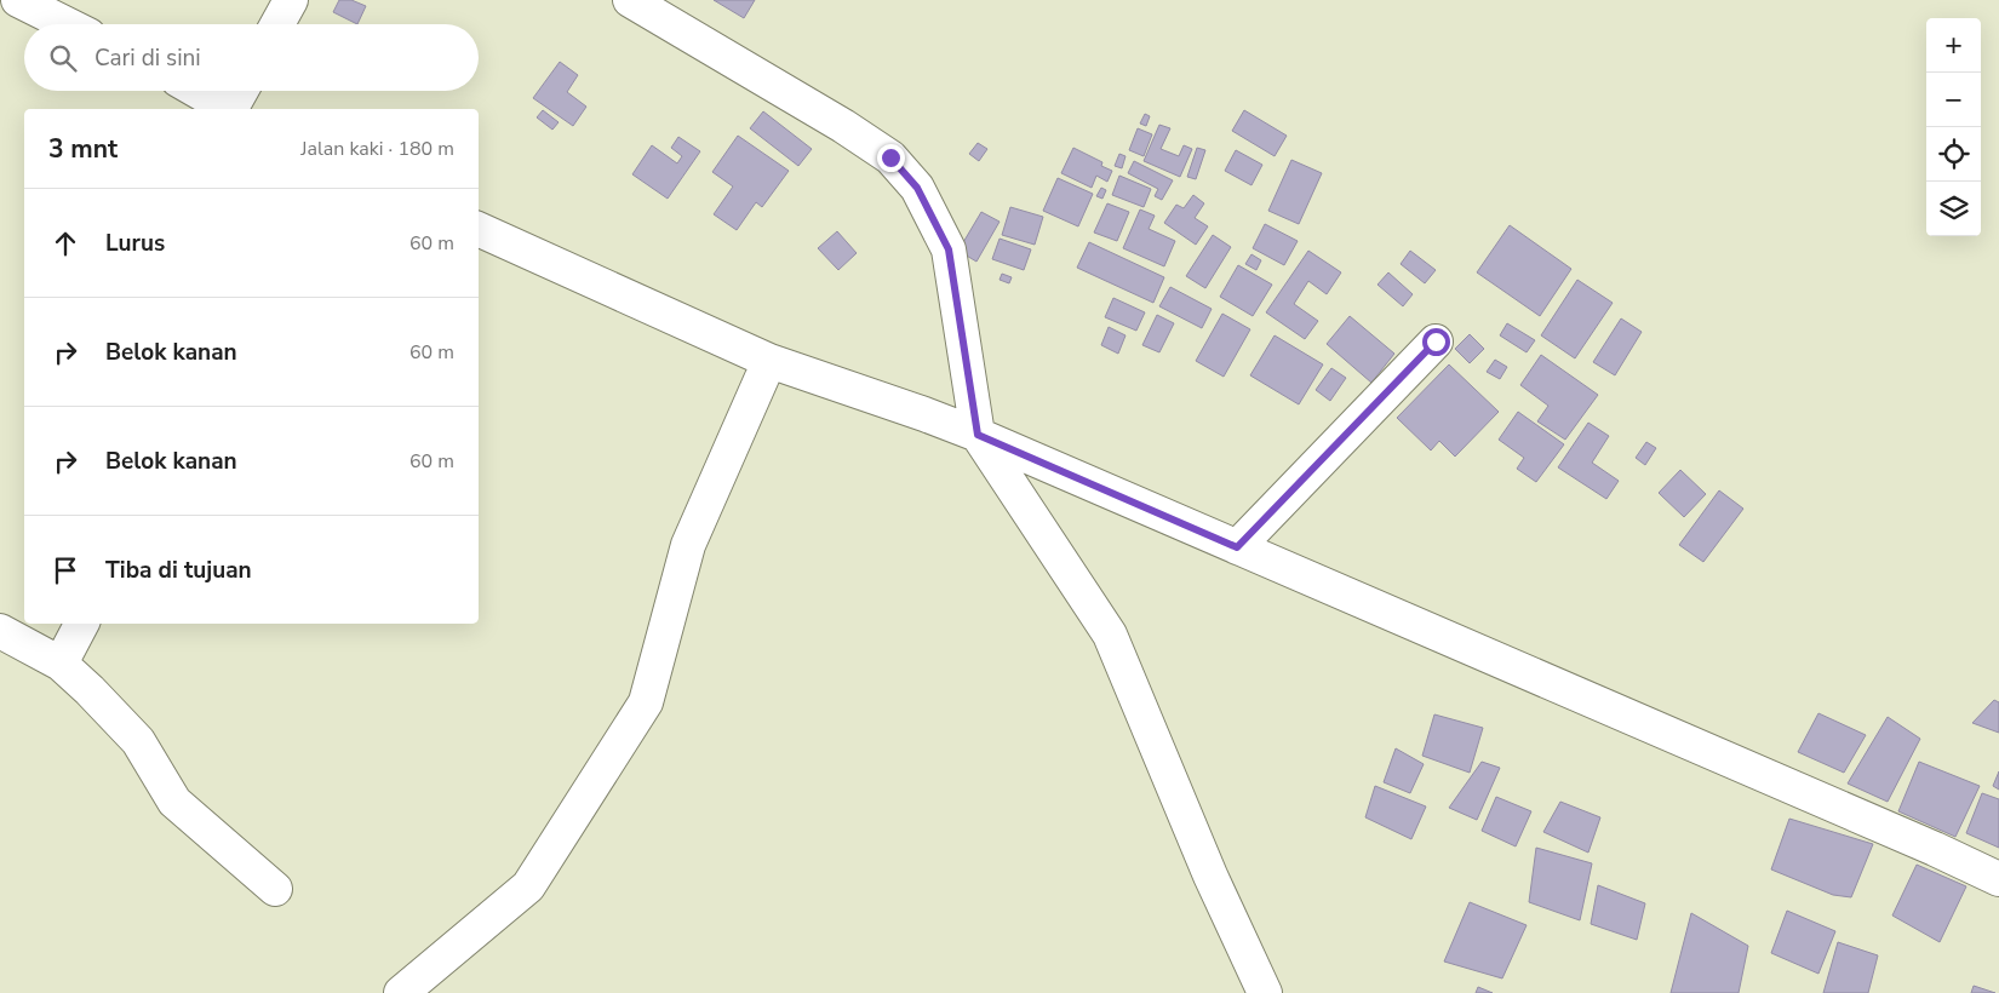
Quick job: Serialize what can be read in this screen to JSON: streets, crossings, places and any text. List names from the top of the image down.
{
  "page": {
    "map_buttons": ["+", "−"],
    "search": "Cari di sini",
    "heading": ["3 mnt", "Jalan kaki · 180 m"],
    "list": [
      ["Lurus", "60 m"],
      ["Belok kanan", "60 m"],
      ["Belok kanan", "60 m"],
      "Tiba di tujuan"
    ]
  }
}
